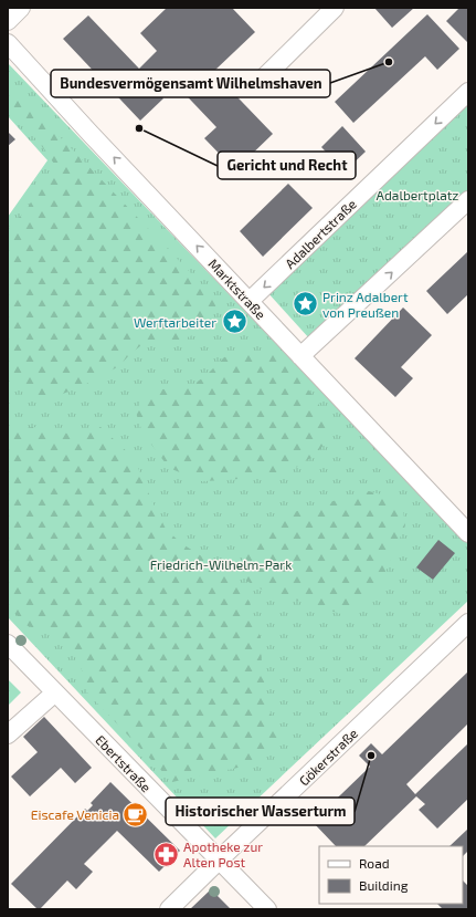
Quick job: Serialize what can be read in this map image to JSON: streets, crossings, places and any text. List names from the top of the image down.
{
  "streets": {
    "street": [
      "Adalbertstraße",
      "Marktstraße",
      "Gökerstraße",
      "Ebertstraße"
    ]
  },
  "crossings": [
    ["Adalbertstraße", "Marktstraße"],
    ["Gökerstraße", "Ebertstraße"]
  ],
  "one_way": ["Marktstraße"],
  "parks": ["Adalbertplatz", "Friedrich-Wilhelm-Park"],
  "places": {
    "other": ["Bundesvermögensamt Wilhelmshaven", "Gericht und Recht", "Historischer Wasserturm"],
    "place": ["Prinz Adalbert von Preußen", "Werftarbeiter"],
    "cafe": ["Eiscafe Venicia"],
    "pharmacy": ["Apotheke zur Alten Post"]
  },
  "legend": ["Road", "Building"]
}
